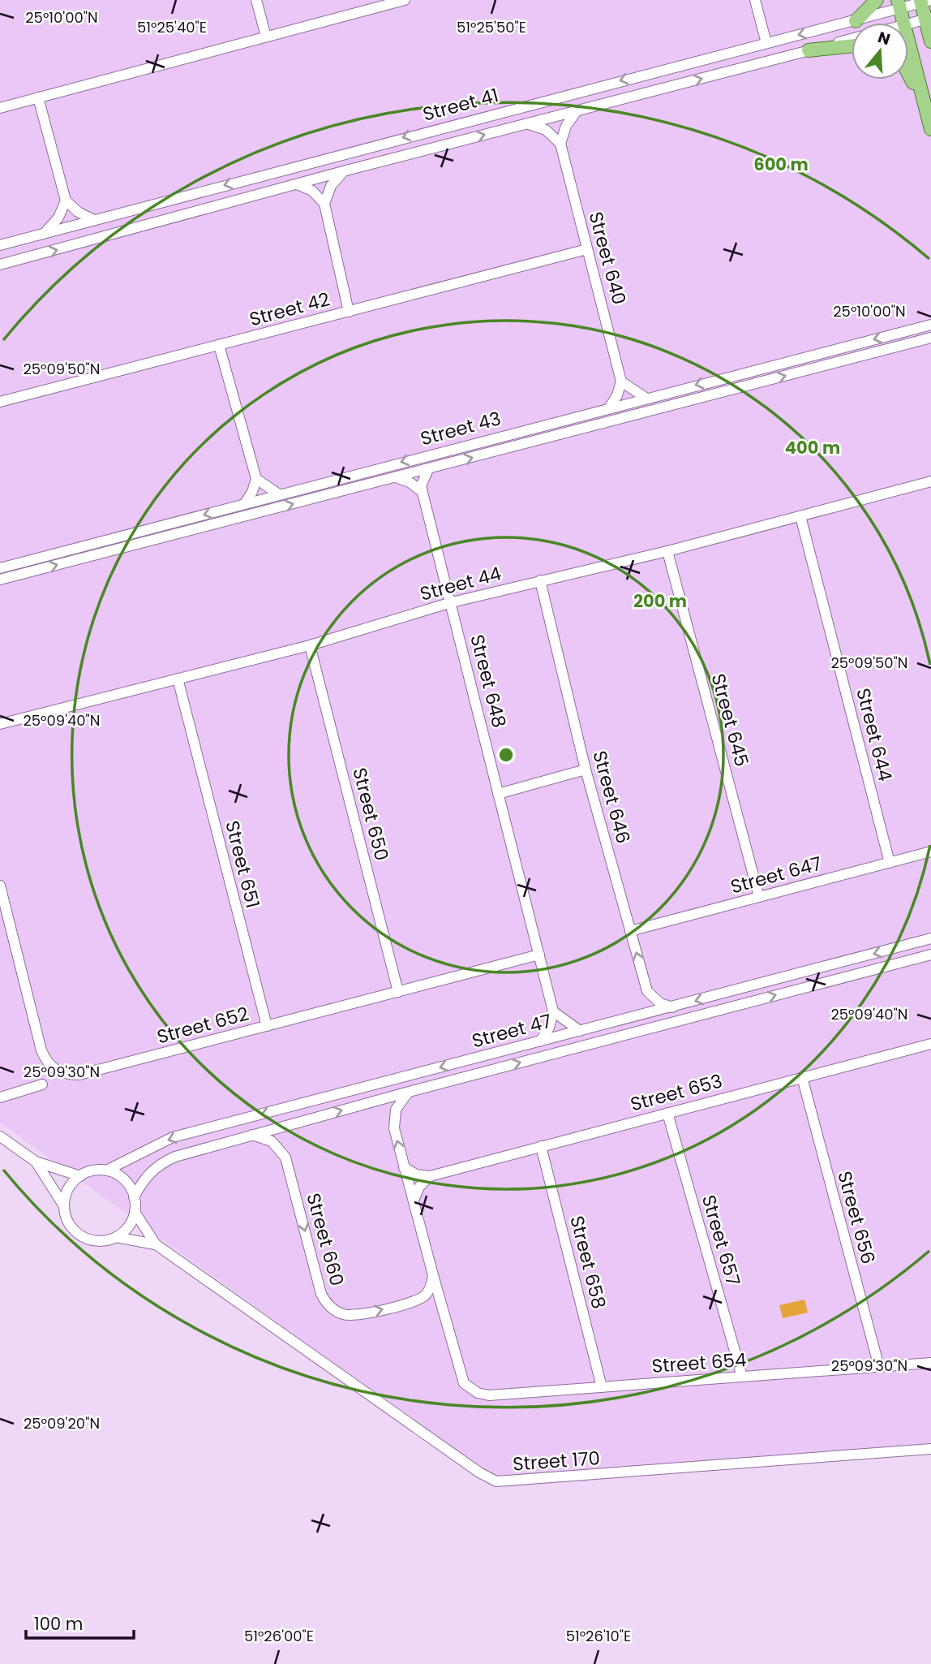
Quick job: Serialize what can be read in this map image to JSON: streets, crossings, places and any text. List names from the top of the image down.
{
  "streets": {
    "street": [
      "Street 41",
      "Street 640",
      "Street 42",
      "Street 43",
      "Street 44",
      "Street 648",
      "Street 645",
      "Street 644",
      "Street 646",
      "Street 650",
      "Street 651",
      "Street 647",
      "Street 652",
      "Street 47",
      "Street 653",
      "Street 656",
      "Street 660",
      "Street 657",
      "Street 658",
      "Street 654",
      "Street 170"
    ]
  },
  "crossings": [
    ["Street 640", "Street 42"],
    ["Street 43", "Street 648"],
    ["Street 44", "Street 648"],
    ["Street 44", "Street 645"],
    ["Street 44", "Street 644"],
    ["Street 44", "Street 646"],
    ["Street 44", "Street 650"],
    ["Street 44", "Street 651"],
    ["Street 648", "Street 652"],
    ["Street 645", "Street 647"],
    ["Street 644", "Street 647"],
    ["Street 646", "Street 647"],
    ["Street 646", "Street 47"],
    ["Street 650", "Street 652"],
    ["Street 651", "Street 652"],
    ["Street 47", "Street 660"],
    ["Street 47", "Street 654"],
    ["Street 47", "Street 170"],
    ["Street 653", "Street 656"],
    ["Street 653", "Street 657"],
    ["Street 653", "Street 658"],
    ["Street 656", "Street 654"],
    ["Street 657", "Street 654"],
    ["Street 658", "Street 654"]
  ],
  "scale_bar": "100 m",
  "north": "top",
  "coordinates": [
    "25°10'00\"N",
    "51°25'40\"E",
    "51°25'50\"E",
    "25°09'50\"N",
    "25°09'40\"N",
    "25°09'30\"N",
    "25°09'20\"N",
    "51°26'00\"E",
    "51°26'10\"E"
  ],
  "rings": ["600 m", "400 m", "200 m"]
}
